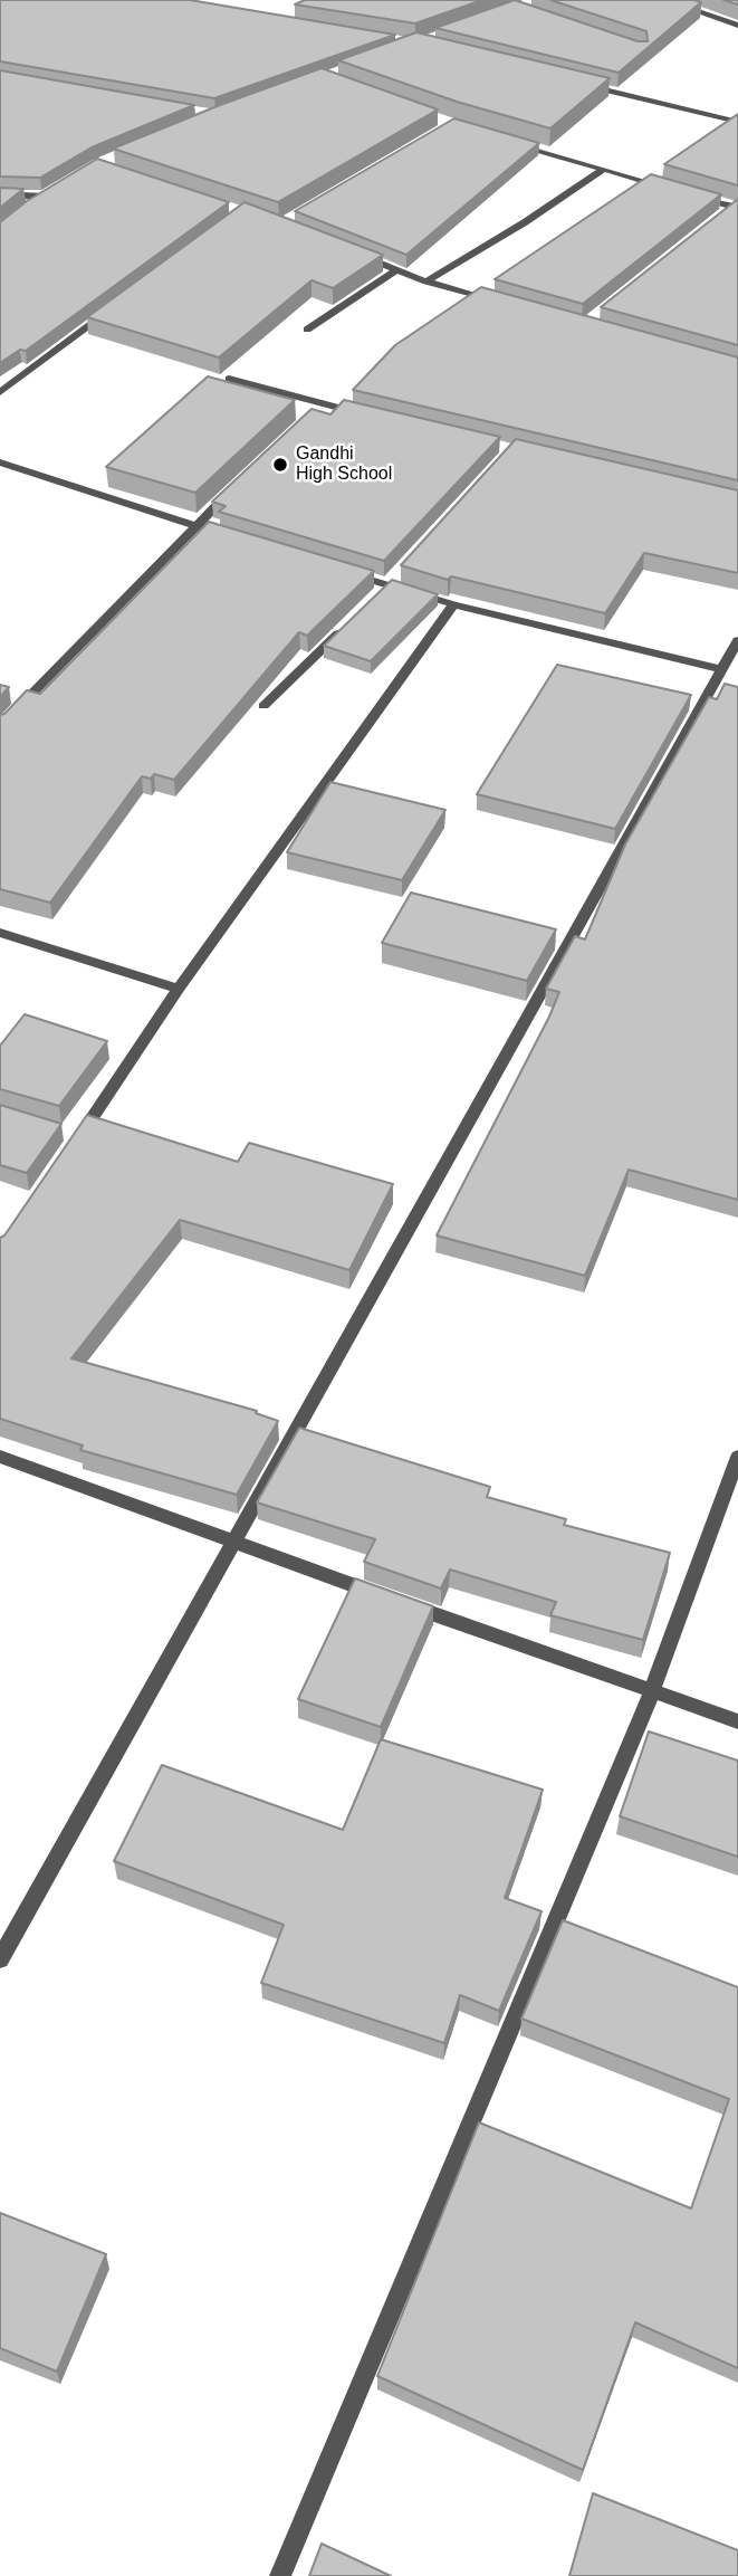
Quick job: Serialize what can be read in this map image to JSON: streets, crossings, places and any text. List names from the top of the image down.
{
  "places": ["Gandhi High School"]
}
